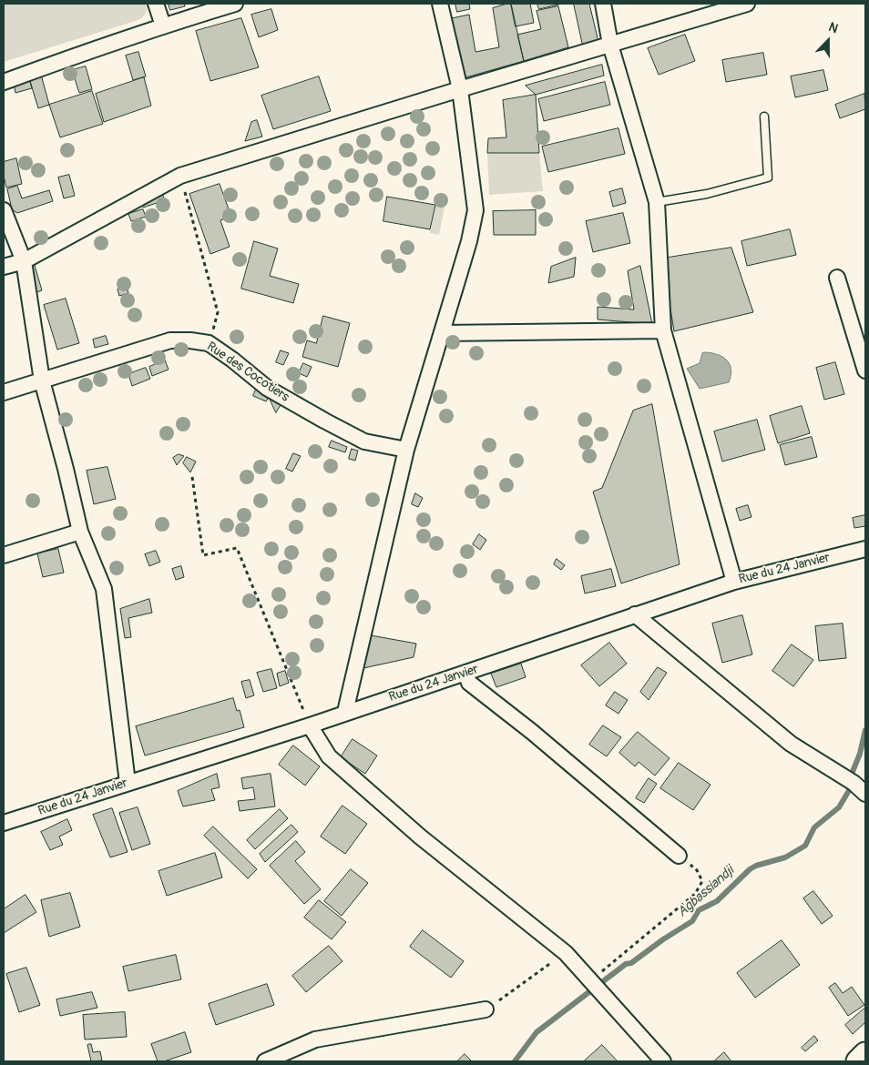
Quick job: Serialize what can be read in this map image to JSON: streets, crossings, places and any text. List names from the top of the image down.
{
  "streets": {
    "street": ["Rue des Cocotiers", "Rue du 24 Janvier"]
  },
  "water": ["Agbassiandji"],
  "north": "top"
}
